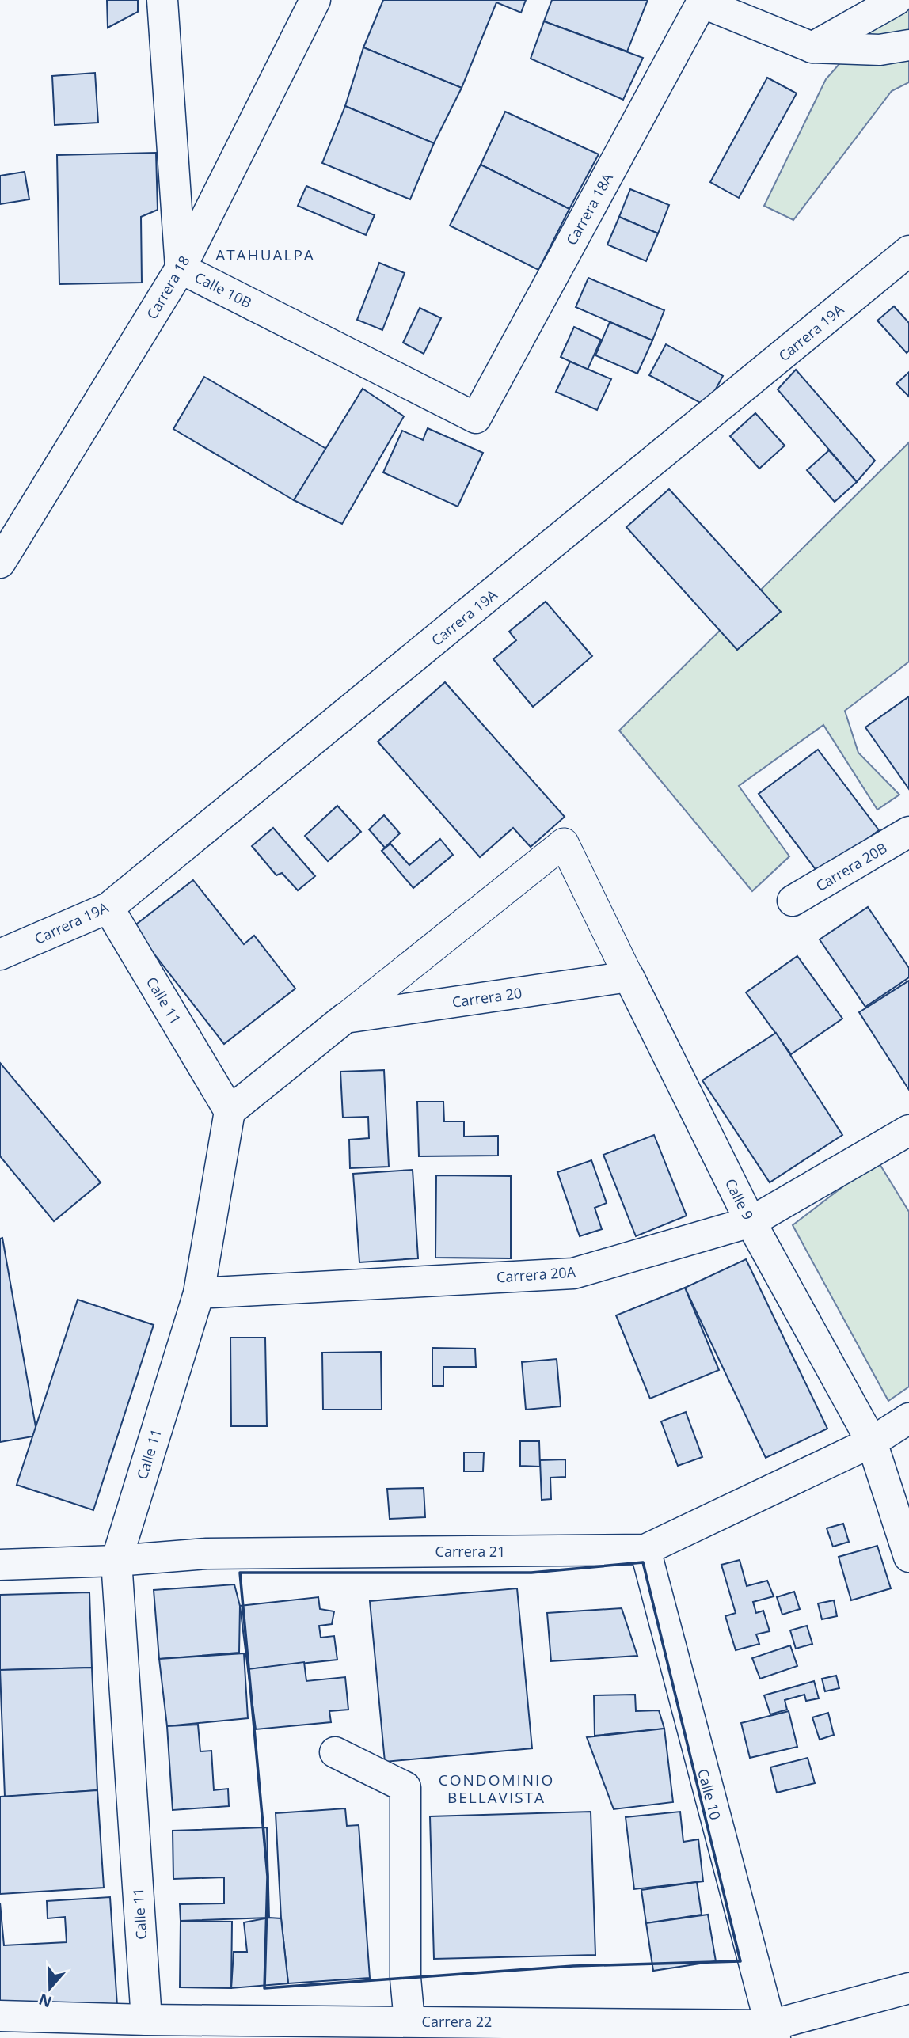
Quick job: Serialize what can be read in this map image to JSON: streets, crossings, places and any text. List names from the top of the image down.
{
  "streets": {
    "street": [
      "Carrera 18A",
      "Carrera 18",
      "Calle 10B",
      "Carrera 19A",
      "Carrera 20B",
      "Carrera 20",
      "Calle 11",
      "Calle 9",
      "Carrera 20A",
      "Carrera 21",
      "Calle 10",
      "Carrera 22"
    ]
  },
  "crossings": [
    ["Carrera 18A", "Calle 10B"],
    ["Carrera 18", "Calle 10B"],
    ["Carrera 19A", "Calle 11"],
    ["Carrera 20", "Calle 9"],
    ["Calle 11", "Carrera 20A"],
    ["Calle 11", "Carrera 21"],
    ["Calle 11", "Carrera 22"],
    ["Calle 9", "Carrera 20A"],
    ["Calle 9", "Carrera 21"],
    ["Carrera 21", "Calle 10"],
    ["Calle 10", "Carrera 22"]
  ],
  "districts": ["ATAHUALPA", "CONDOMINIO BELLAVISTA"],
  "north": "bottom"
}
